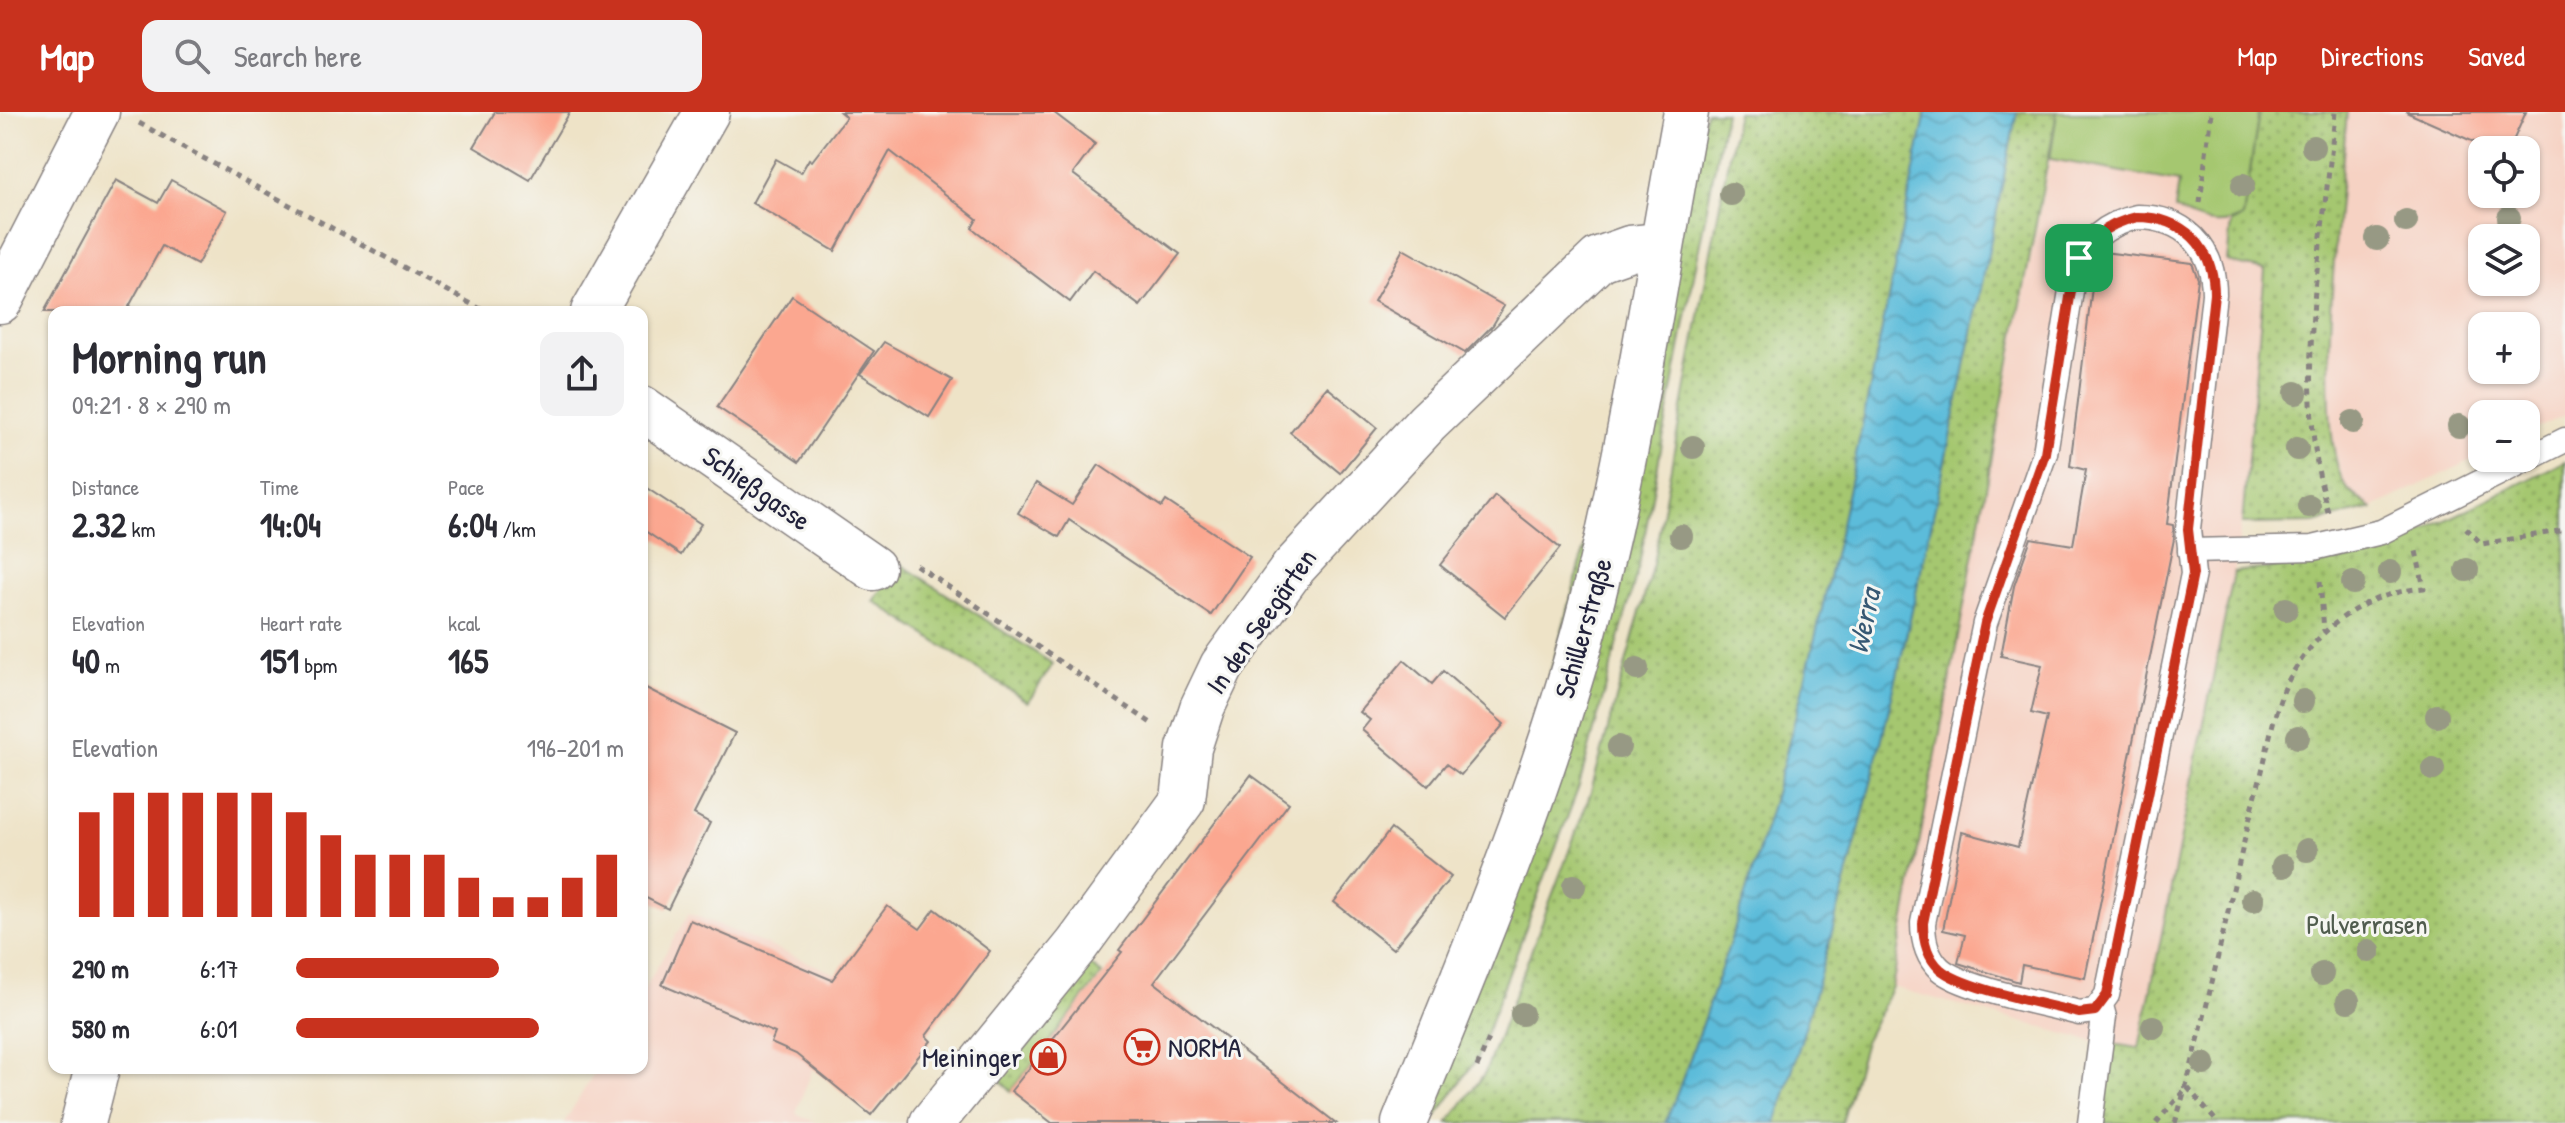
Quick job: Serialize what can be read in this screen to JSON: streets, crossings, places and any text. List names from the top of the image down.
{
  "streets": {
    "street": ["Schießgasse", "In den Seegärten", "Schillerstraße"]
  },
  "crossings": [
    ["In den Seegärten", "Schillerstraße"]
  ],
  "water": ["Werra"],
  "parks": ["Pulverrasen"],
  "places": {
    "supermarket": ["NORMA"],
    "shop": ["Meininger"]
  },
  "page": {
    "header": "Map",
    "search": "Search here",
    "nav": ["Map", "Directions", "Saved"],
    "map_buttons": ["+", "−"],
    "heading": ["Morning run", "09:21 · 8 × 290 m"],
    "stats": [
      ["Distance", "2.32 km"],
      ["Time", "14:04"],
      ["Pace", "6:04 /km"],
      ["Elevation", "40 m"],
      ["Heart rate", "151 bpm"],
      ["kcal", "165"]
    ],
    "chart": ["Elevation", "196–201 m"],
    "list": [
      {
        "name": "290 m",
        "note": "6:17"
      },
      {
        "name": "580 m",
        "note": "6:01"
      }
    ]
  }
}
